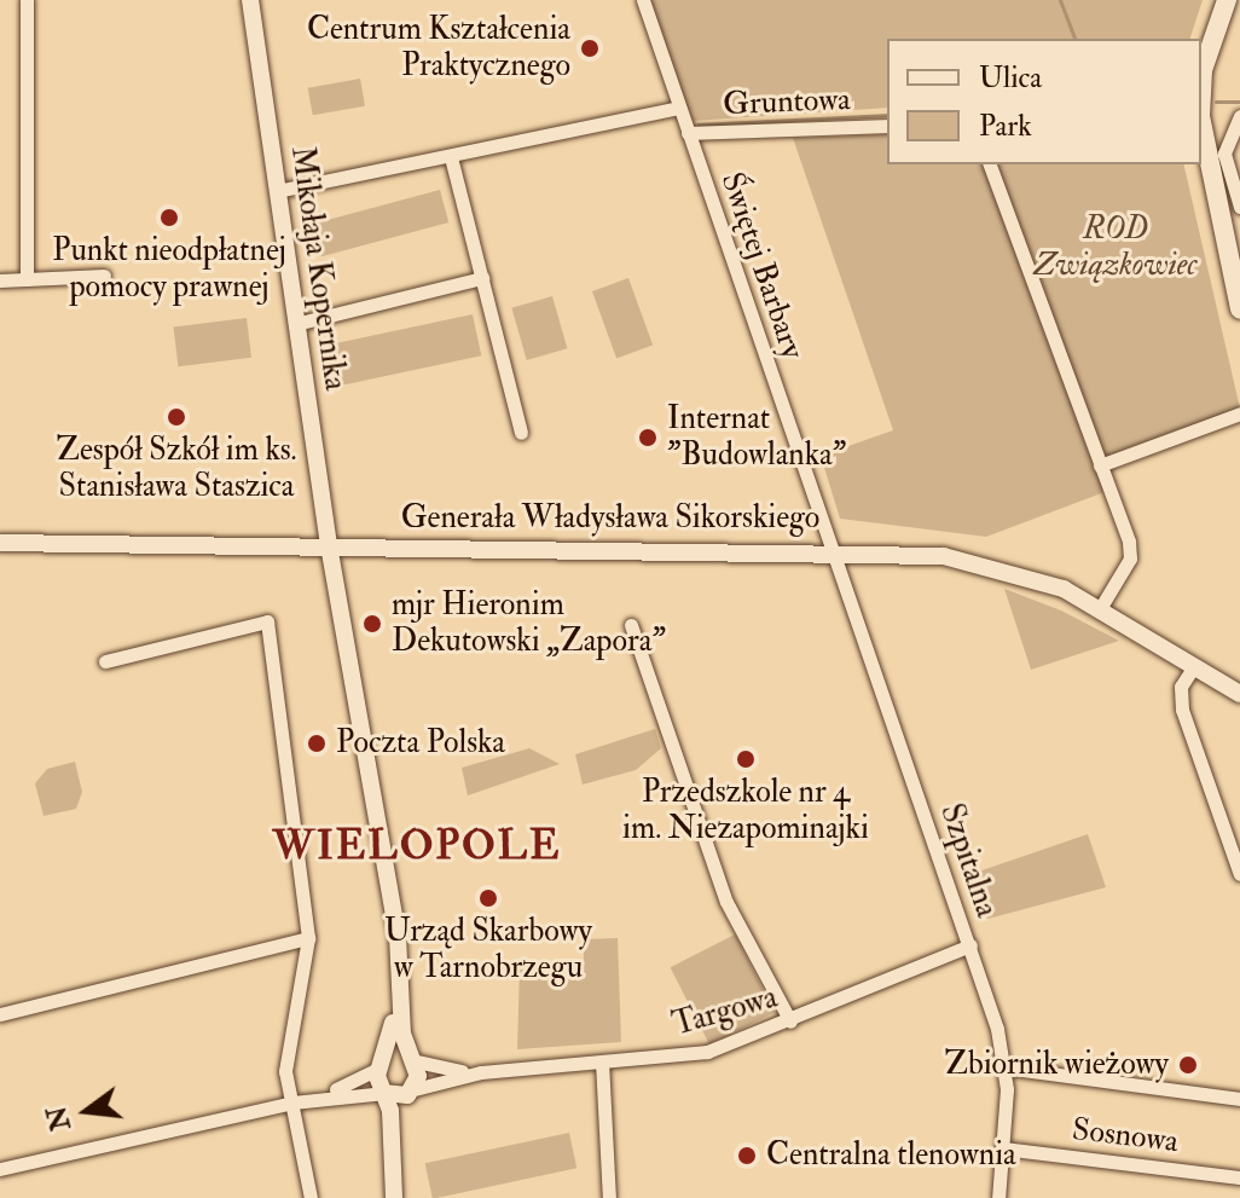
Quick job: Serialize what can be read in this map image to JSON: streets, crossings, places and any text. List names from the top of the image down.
{
  "streets": {
    "street": [
      "Gruntowa",
      "Świętej Barbary",
      "Mikołaja Kopernika",
      "Generała Władysława Sikorskiego",
      "Szpitalna",
      "Targowa",
      "Sosnowa"
    ]
  },
  "crossings": [
    ["Gruntowa", "Świętej Barbary"],
    ["Świętej Barbary", "Generała Władysława Sikorskiego"],
    ["Świętej Barbary", "Szpitalna"],
    ["Mikołaja Kopernika", "Generała Władysława Sikorskiego"],
    ["Generała Władysława Sikorskiego", "Szpitalna"],
    ["Szpitalna", "Targowa"],
    ["Szpitalna", "Sosnowa"]
  ],
  "districts": ["WIELOPOLE"],
  "parks": ["ROD Związkowiec"],
  "places": [
    "Centrum Kształcenia Praktycznego",
    "Punkt nieodpłatnej pomocy prawnej",
    "Zespół Szkół im ks. Stanisława Staszica",
    "Internat \"Budowlanka\"",
    "mjr Hieronim Dekutowski „Zapora”",
    "Poczta Polska",
    "Przedszkole nr 4 im. Niezapominajki",
    "Urząd Skarbowy w Tarnobrzegu",
    "Zbiornik wieżowy",
    "Centralna tlenownia"
  ],
  "legend": ["Ulica", "Park"],
  "north": "left"
}
